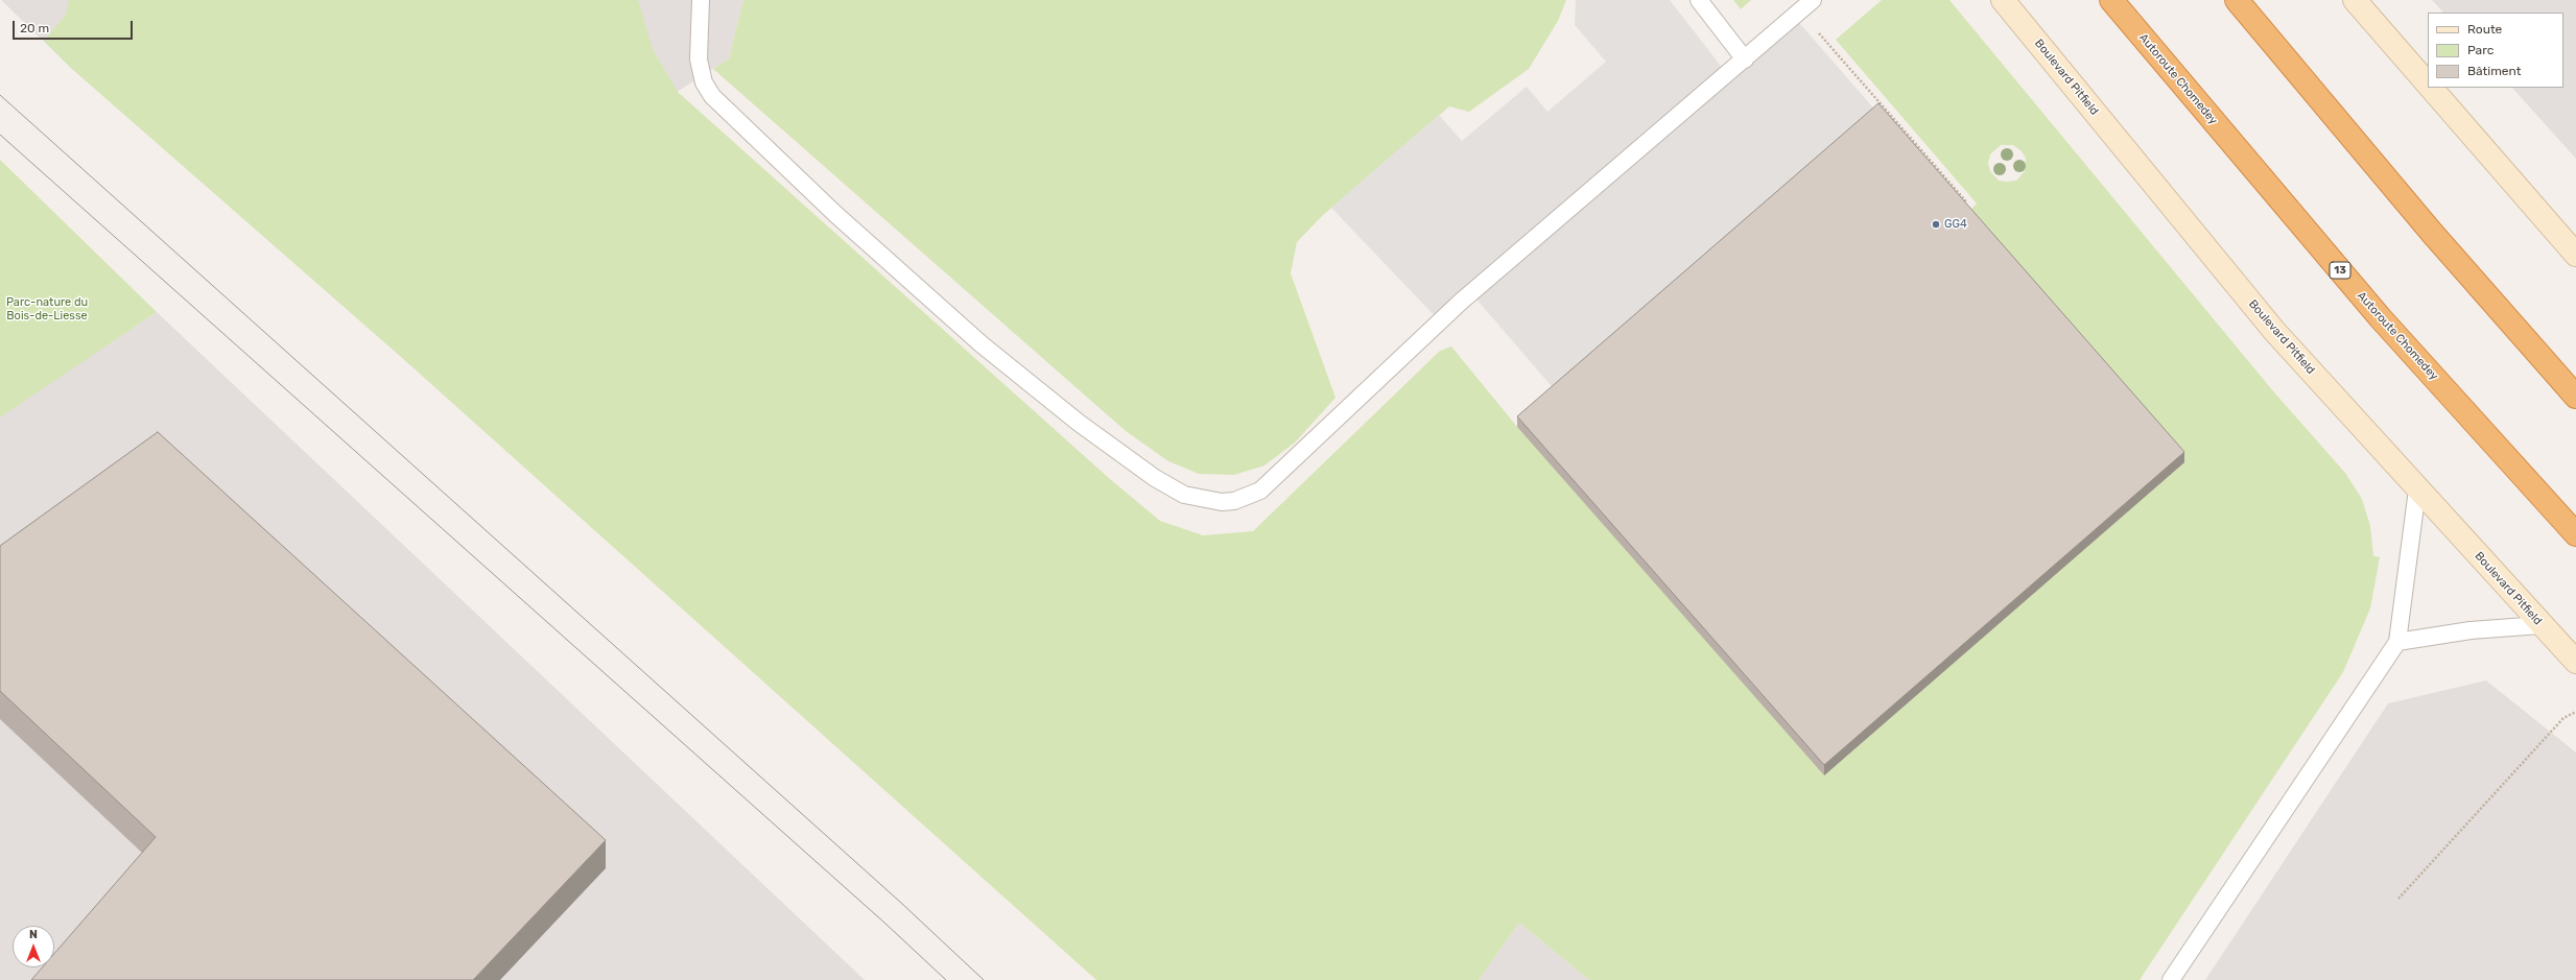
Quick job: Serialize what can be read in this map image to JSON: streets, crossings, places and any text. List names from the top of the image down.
{
  "streets": {
    "highway": ["Autoroute Chomedey", "13"],
    "main road": ["Boulevard Pitfield"]
  },
  "parks": ["Parc-nature du Bois-de-Liesse"],
  "places": ["GG4"],
  "legend": ["Route", "Parc", "Bâtiment"],
  "scale_bar": "20 m",
  "north": "top"
}
